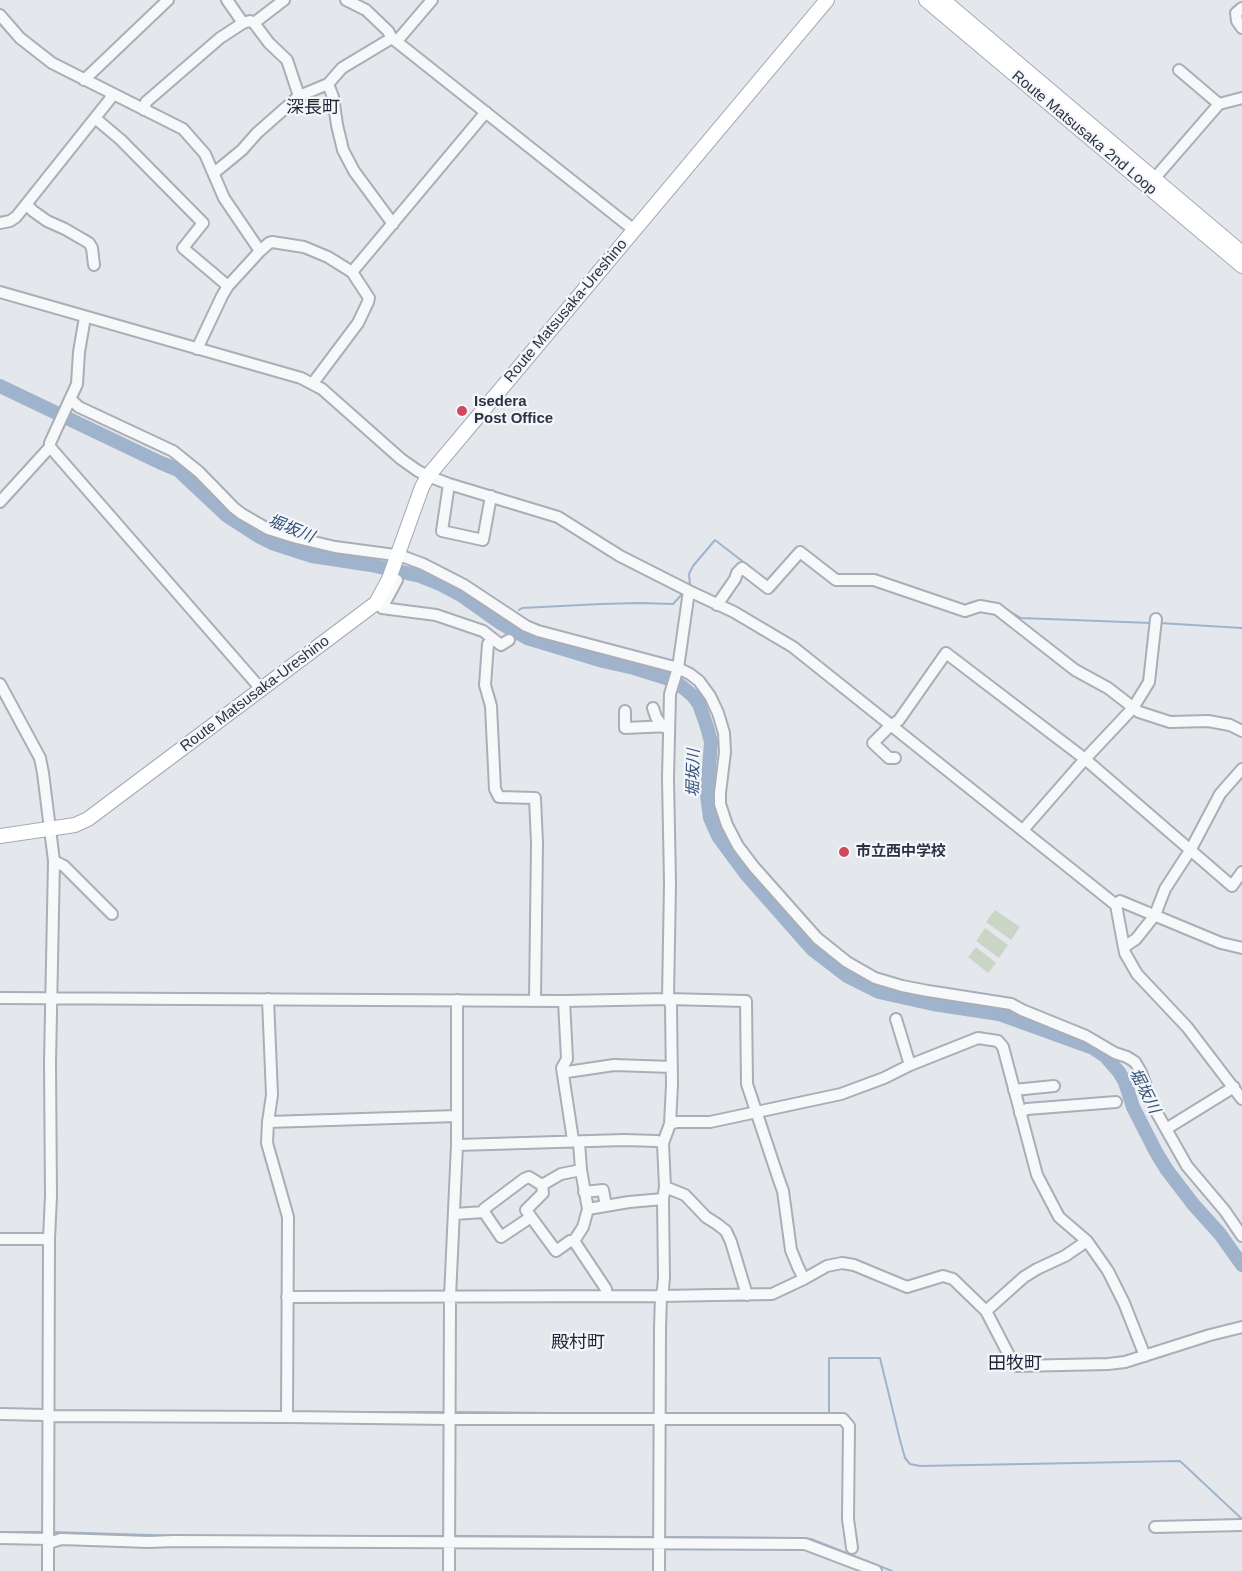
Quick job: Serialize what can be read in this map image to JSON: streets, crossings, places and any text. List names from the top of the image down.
{
  "streets": {
    "main road": ["Route Matsusaka 2nd Loop", "Route Matsusaka-Ureshino"]
  },
  "districts": ["深長町", "殿村町", "田牧町"],
  "water": ["堀坂川"],
  "places": ["Isedera Post Office", "市立西中学校"]
}
